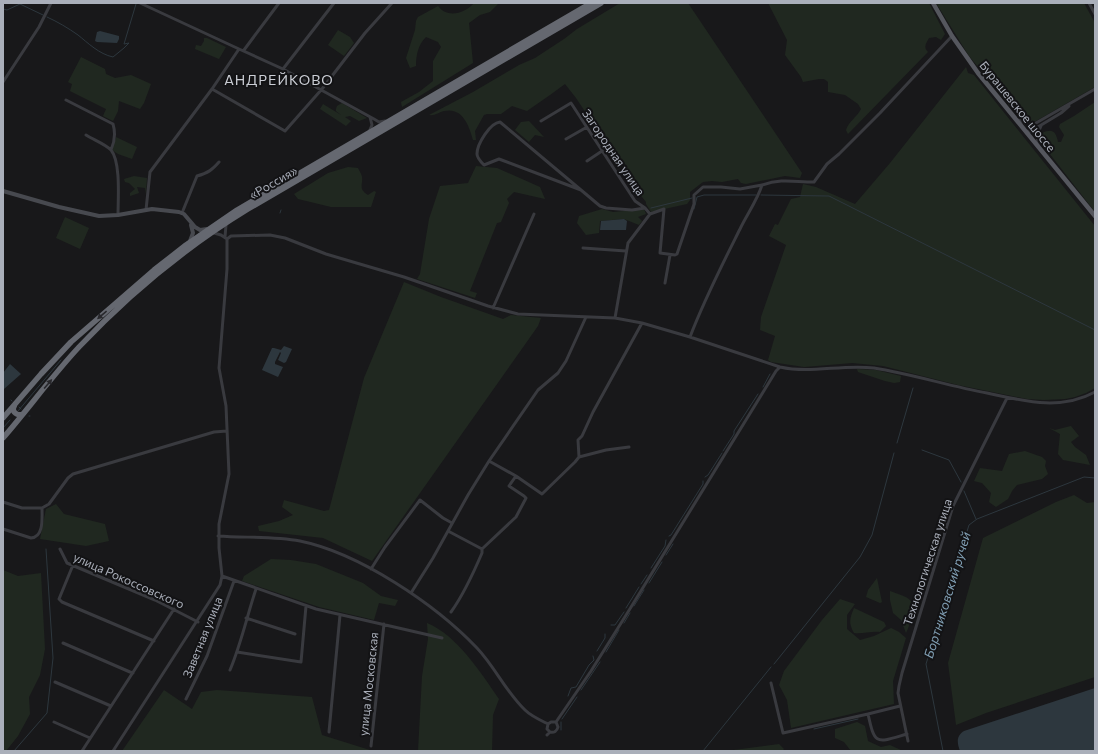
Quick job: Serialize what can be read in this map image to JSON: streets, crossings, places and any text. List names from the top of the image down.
{
  "streets": {
    "highway": ["«Россия»"],
    "main road": ["Бурашевское шоссе"],
    "street": [
      "Загородная улица",
      "Технологическая улица",
      "улица Рокоссовского",
      "Заветная улица",
      "улица Московская"
    ]
  },
  "districts": ["АНДРЕЙКОВО"],
  "water": ["Бортниковский ручей"]
}
